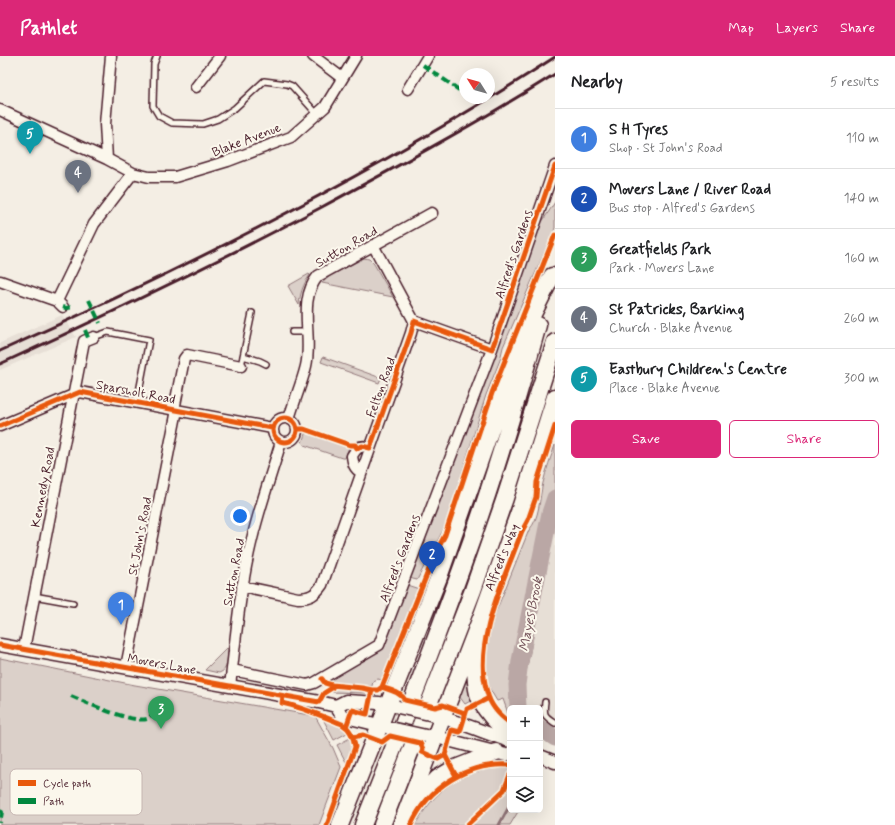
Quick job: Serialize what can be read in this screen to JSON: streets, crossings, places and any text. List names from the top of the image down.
{
  "streets": {
    "highway": ["Alfred's Way"],
    "street": [
      "Blake Avenue",
      "Sutton Road",
      "Alfred's Gardens",
      "Felton Road",
      "Sparsholt Road",
      "Kennedy Road",
      "St John's Road",
      "Movers Lane"
    ]
  },
  "crossings": [
    ["Sutton Road", "Alfred's Gardens"],
    ["Sutton Road", "Felton Road"],
    ["Sutton Road", "Sparsholt Road"],
    ["Sutton Road", "Movers Lane"],
    ["Sparsholt Road", "Kennedy Road"],
    ["Sparsholt Road", "St John's Road"],
    ["Kennedy Road", "Movers Lane"],
    ["St John's Road", "Movers Lane"]
  ],
  "water": ["Mayes Brook"],
  "legend": ["Cycle path", "Path"],
  "north": "top left",
  "page": {
    "header": "Pathlet",
    "nav": ["Map", "Layers", "Share"],
    "heading": ["Nearby", "5 results"],
    "list": [
      {
        "mark": "1",
        "name": "S H Tyres",
        "note": "Shop · St John's Road",
        "value": "110 m"
      },
      {
        "mark": "2",
        "name": "Movers Lane / River Road",
        "note": "Bus stop · Alfred's Gardens",
        "value": "140 m"
      },
      {
        "mark": "3",
        "name": "Greatfields Park",
        "note": "Park · Movers Lane",
        "value": "160 m"
      },
      {
        "mark": "4",
        "name": "St Patricks, Barking",
        "note": "Church · Blake Avenue",
        "value": "260 m"
      },
      {
        "mark": "5",
        "name": "Eastbury Children's Centre",
        "note": "Place · Blake Avenue",
        "value": "300 m"
      }
    ],
    "pins": [
      "5",
      "4",
      "2",
      "1",
      "3"
    ],
    "buttons": ["Save", "Share"],
    "map_buttons": ["+", "−"]
  }
}
